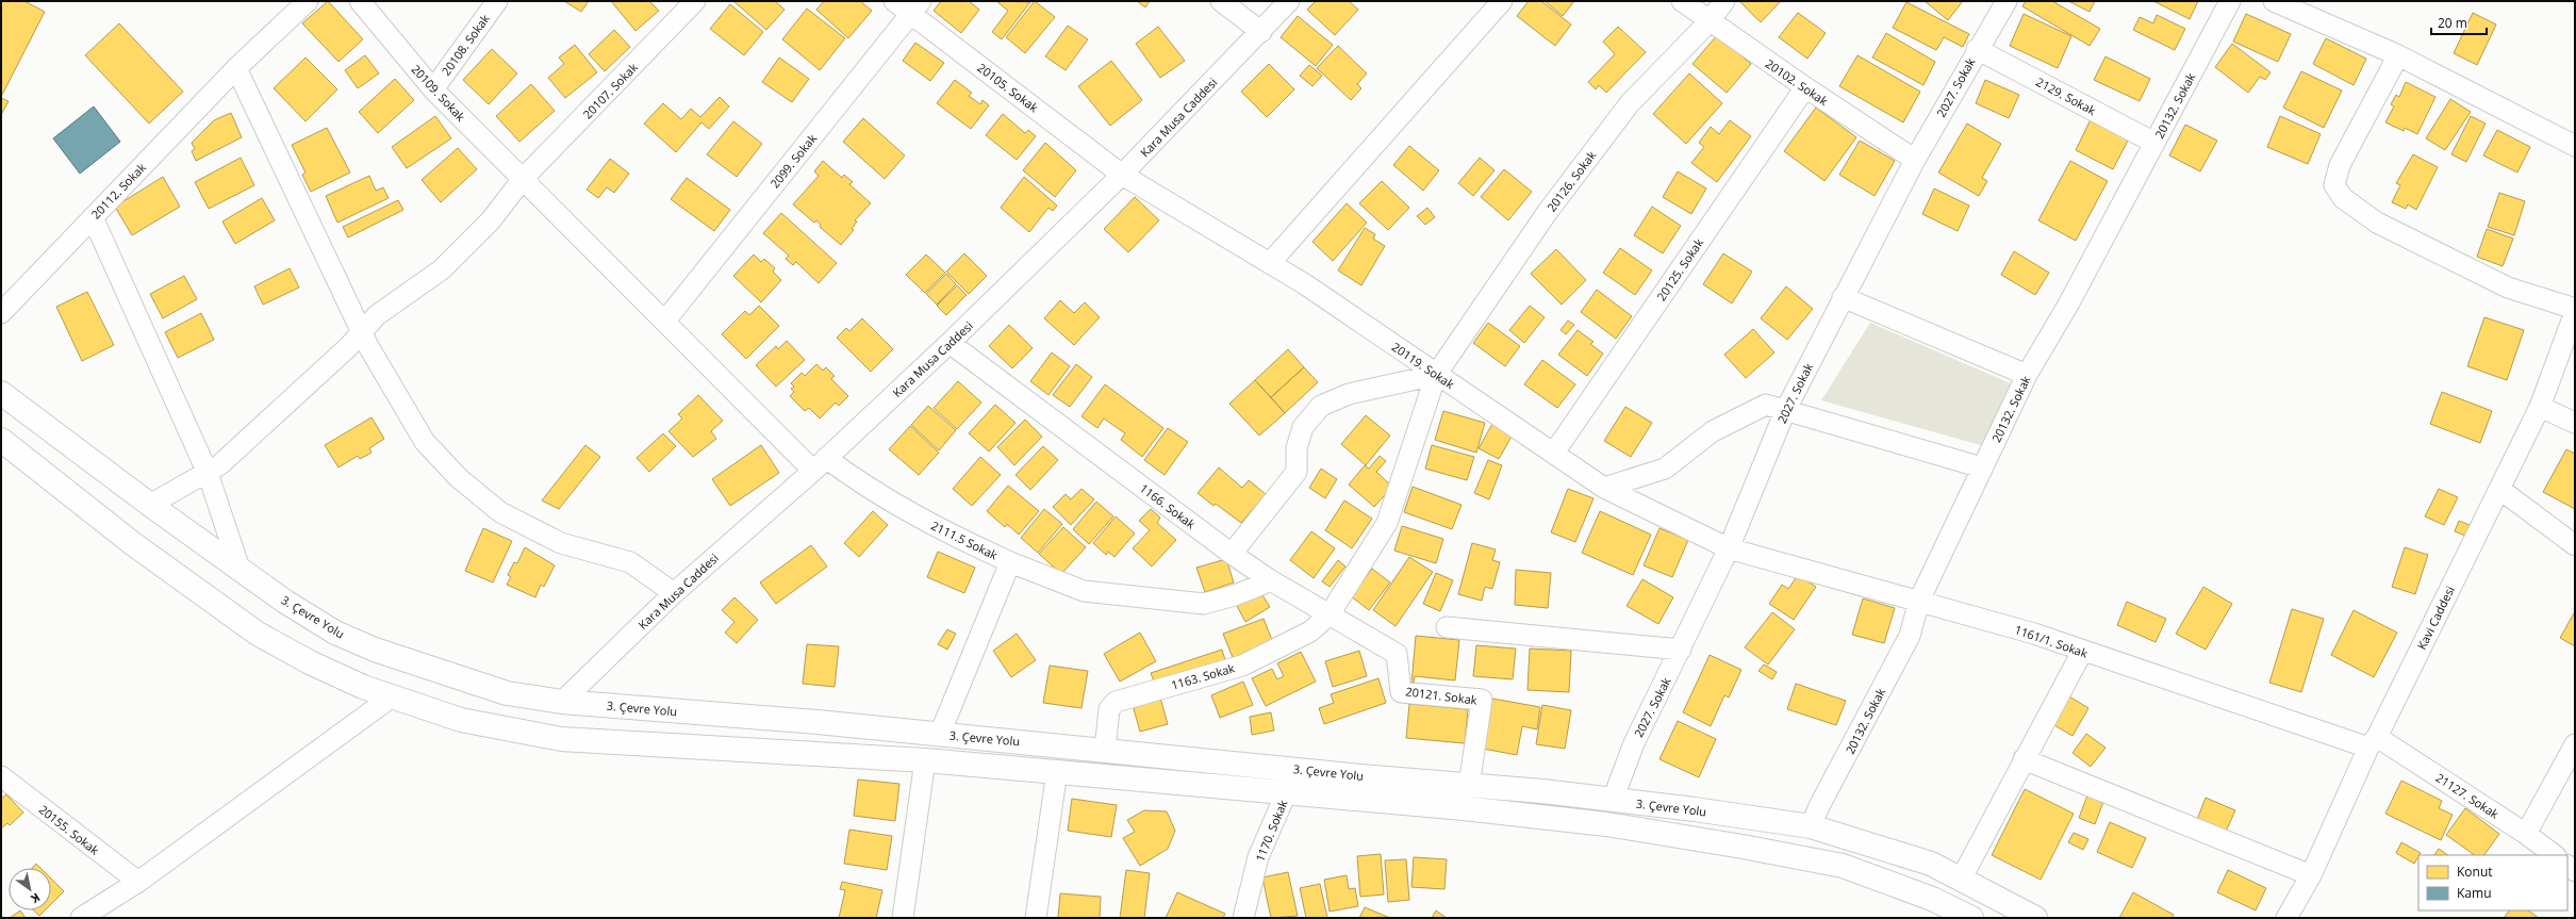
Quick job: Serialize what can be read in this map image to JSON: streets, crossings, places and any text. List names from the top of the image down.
{
  "streets": {
    "main road": ["3. Çevre Yolu"],
    "street": [
      "20108. Sokak",
      "20102. Sokak",
      "20105. Sokak",
      "2027. Sokak",
      "20107. Sokak",
      "20109. Sokak",
      "2129. Sokak",
      "20132. Sokak",
      "Kara Musa Caddesi",
      "2099. Sokak",
      "20126. Sokak",
      "20112. Sokak",
      "20125. Sokak",
      "20119. Sokak",
      "1166. Sokak",
      "2111.5 Sokak",
      "Kavi Caddesi",
      "1161/1. Sokak",
      "1163. Sokak",
      "20121. Sokak",
      "21127. Sokak",
      "20155. Sokak",
      "1170. Sokak"
    ]
  },
  "crossings": [
    ["20108. Sokak", "20109. Sokak"],
    ["20102. Sokak", "2027. Sokak"],
    ["20102. Sokak", "20126. Sokak"],
    ["20102. Sokak", "20125. Sokak"],
    ["20105. Sokak", "Kara Musa Caddesi"],
    ["20105. Sokak", "2099. Sokak"],
    ["20105. Sokak", "20119. Sokak"],
    ["2027. Sokak", "2129. Sokak"],
    ["2027. Sokak", "20119. Sokak"],
    ["2027. Sokak", "3. Çevre Yolu"],
    ["2027. Sokak", "1161/1. Sokak"],
    ["20107. Sokak", "20109. Sokak"],
    ["20107. Sokak", "3. Çevre Yolu"],
    ["20109. Sokak", "2099. Sokak"],
    ["20109. Sokak", "2111.5 Sokak"],
    ["2129. Sokak", "20132. Sokak"],
    ["20132. Sokak", "3. Çevre Yolu"],
    ["20132. Sokak", "1161/1. Sokak"],
    ["Kara Musa Caddesi", "20119. Sokak"],
    ["Kara Musa Caddesi", "1166. Sokak"],
    ["Kara Musa Caddesi", "2111.5 Sokak"],
    ["Kara Musa Caddesi", "3. Çevre Yolu"],
    ["2099. Sokak", "2111.5 Sokak"],
    ["20126. Sokak", "20119. Sokak"],
    ["20126. Sokak", "1166. Sokak"],
    ["20126. Sokak", "1163. Sokak"],
    ["20125. Sokak", "20119. Sokak"],
    ["20119. Sokak", "1161/1. Sokak"],
    ["1166. Sokak", "1163. Sokak"],
    ["1166. Sokak", "20121. Sokak"],
    ["2111.5 Sokak", "3. Çevre Yolu"],
    ["3. Çevre Yolu", "1163. Sokak"],
    ["3. Çevre Yolu", "20121. Sokak"],
    ["3. Çevre Yolu", "1170. Sokak"],
    ["Kavi Caddesi", "1161/1. Sokak"],
    ["Kavi Caddesi", "21127. Sokak"],
    ["1161/1. Sokak", "21127. Sokak"]
  ],
  "legend": ["Konut", "Kamu"],
  "scale_bar": "20 m",
  "north": "bottom right"
}
